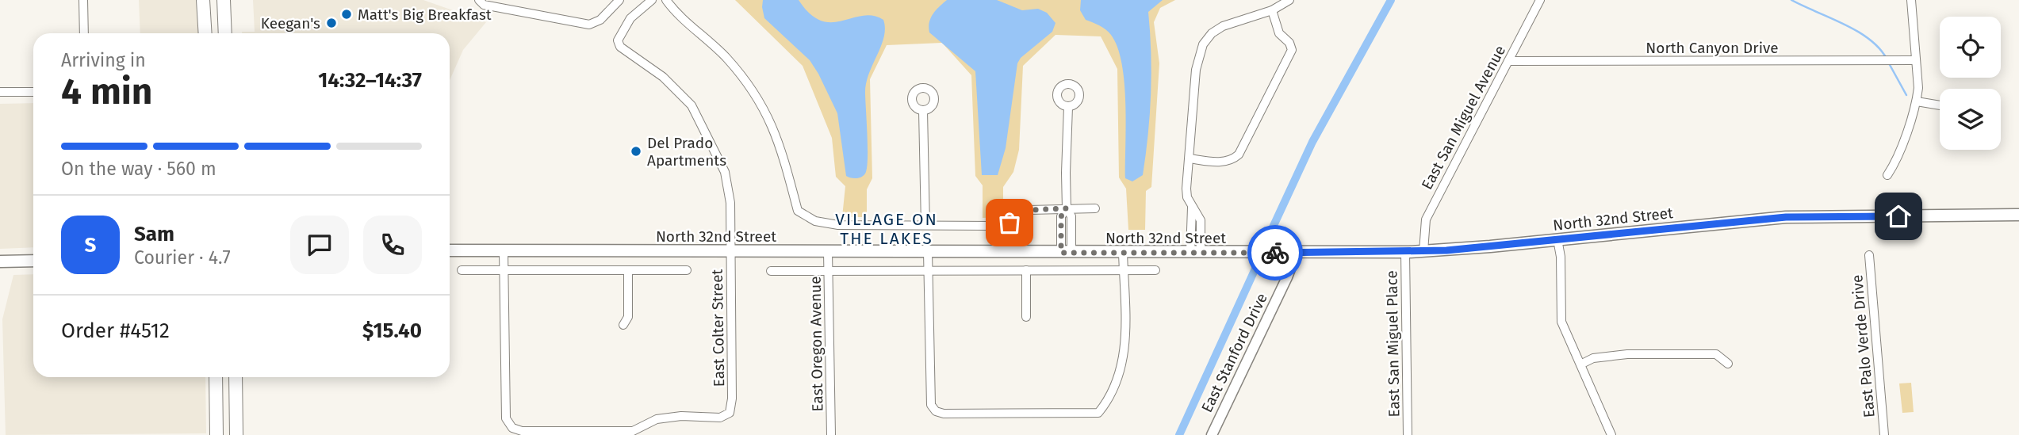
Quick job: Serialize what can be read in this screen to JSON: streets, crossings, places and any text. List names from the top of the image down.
{
  "streets": {
    "main road": ["North 32nd Street"],
    "street": [
      "North Canyon Drive",
      "East San Miguel Avenue",
      "East Colter Street",
      "East Oregon Avenue",
      "East San Miguel Place",
      "East Palo Verde Drive",
      "East Stanford Drive"
    ]
  },
  "crossings": [
    ["North Canyon Drive", "East San Miguel Avenue"],
    ["East San Miguel Avenue", "North 32nd Street"],
    ["North 32nd Street", "East Colter Street"],
    ["North 32nd Street", "East Oregon Avenue"],
    ["North 32nd Street", "East San Miguel Place"],
    ["North 32nd Street", "East Stanford Drive"]
  ],
  "districts": ["VILLAGE ON THE LAKES"],
  "places": ["Matt's Big Breakfast", "Keegan's", "Del Prado Apartments"],
  "page": {
    "heading": ["4 min", "Arriving in", "14:32–14:37"],
    "panel": [
      "Sam",
      "Courier · 4.7",
      "Order #4512",
      "$15.40"
    ],
    "bar": "On the way · 560 m",
    "round": "S"
  }
}
